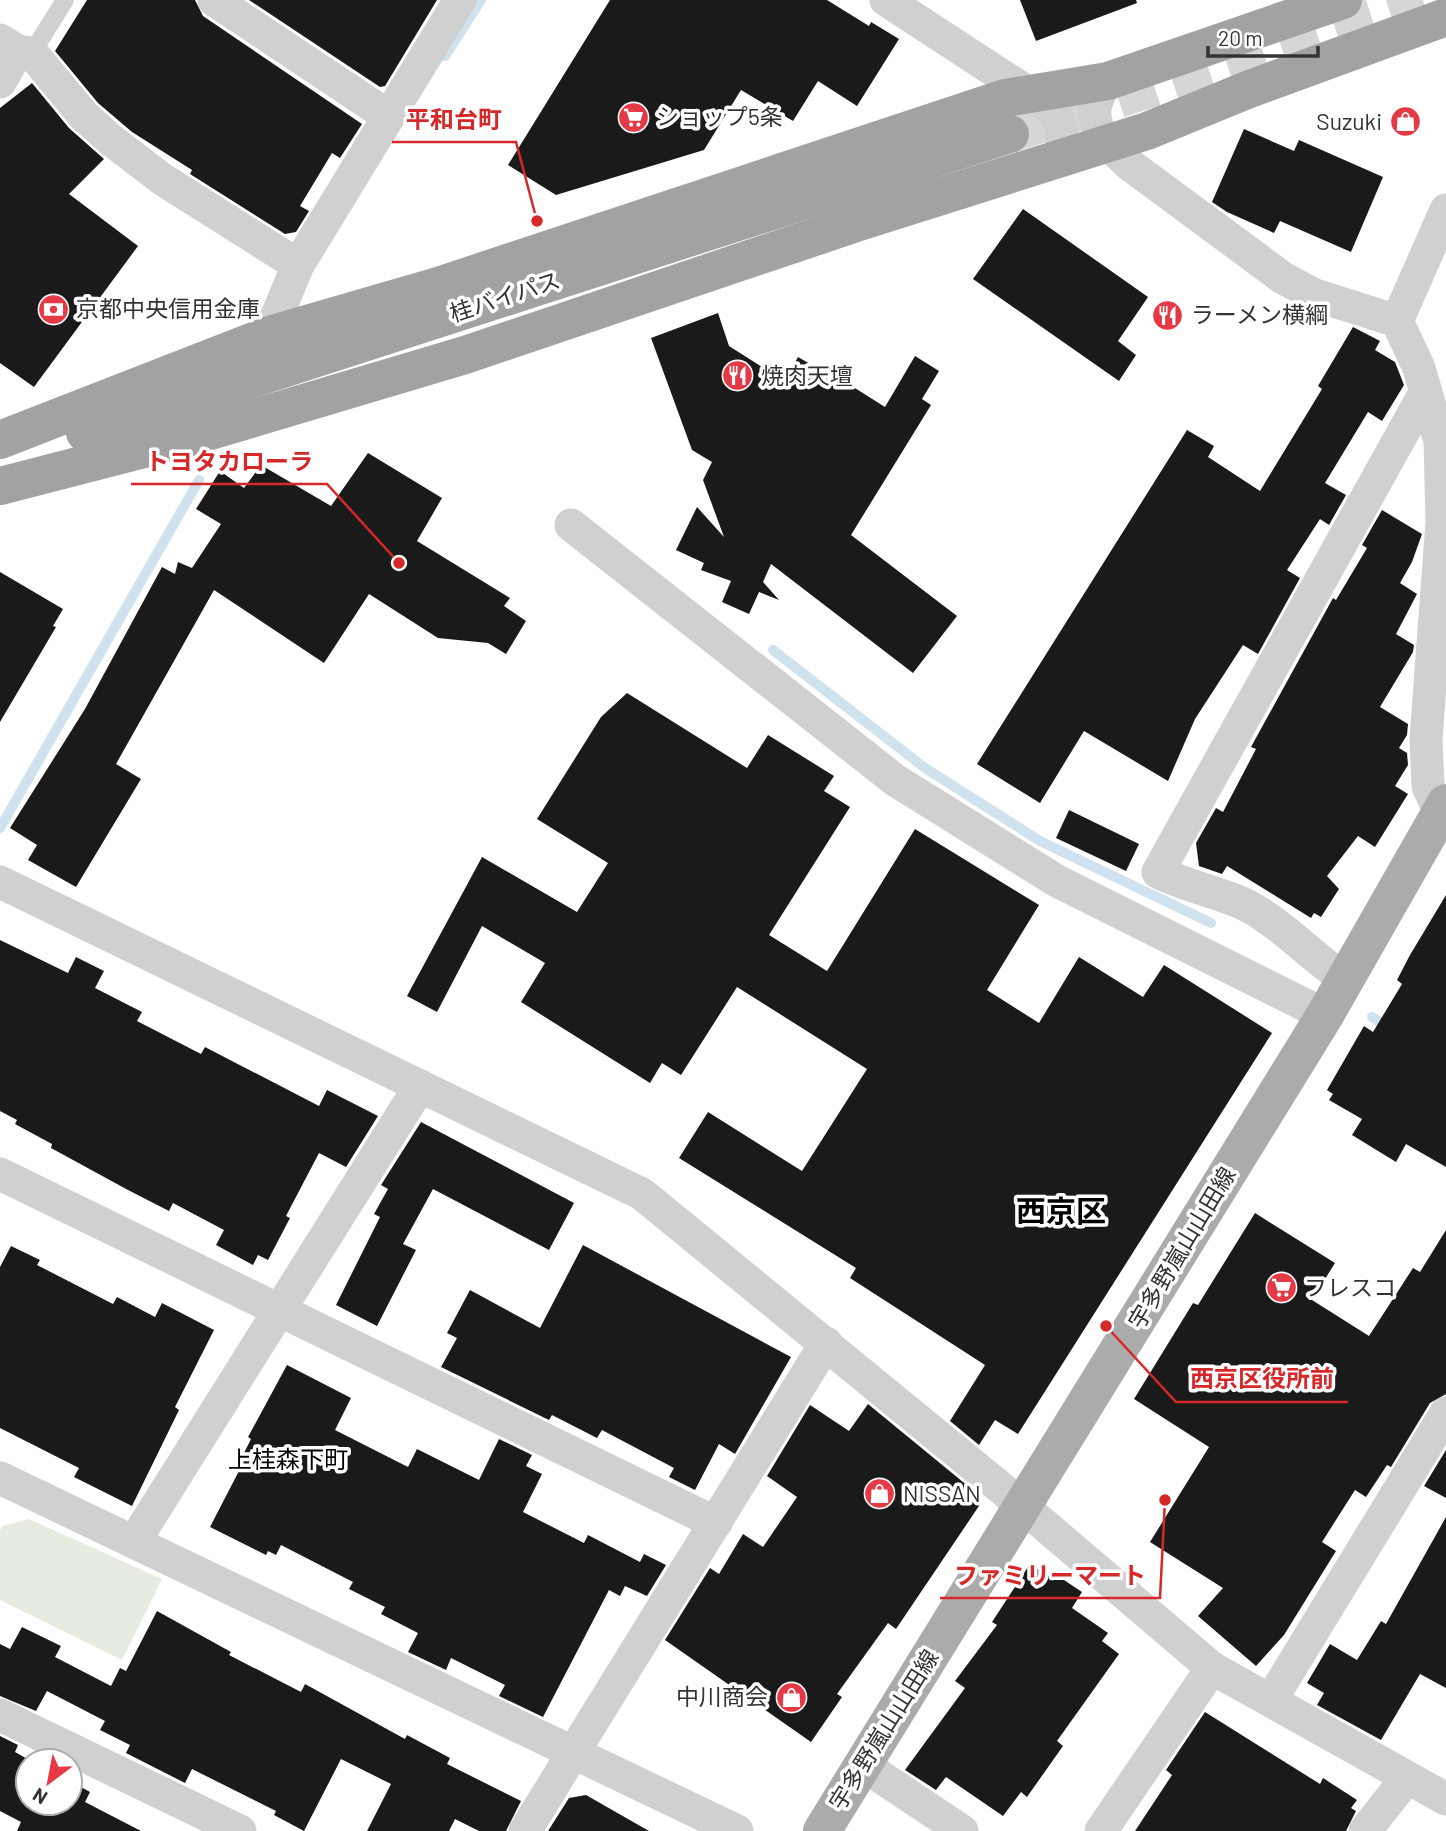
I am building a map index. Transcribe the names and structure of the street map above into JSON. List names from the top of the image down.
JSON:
{
  "streets": {
    "highway": ["桂バイパス"],
    "main road": ["宇多野嵐山山田線"]
  },
  "districts": ["西京区", "上桂森下町"],
  "places": {
    "supermarket": ["ショップ5条", "フレスコ"],
    "shop": ["Suzuki", "NISSAN", "中川商会"],
    "other": [
      "平和台町",
      "トヨタカローラ",
      "西京区役所前",
      "ファミリーマート"
    ],
    "bank": ["京都中央信用金庫"],
    "restaurant": ["ラーメン横綱", "焼肉天壇"]
  },
  "scale_bar": "20 m",
  "north": "bottom left"
}
